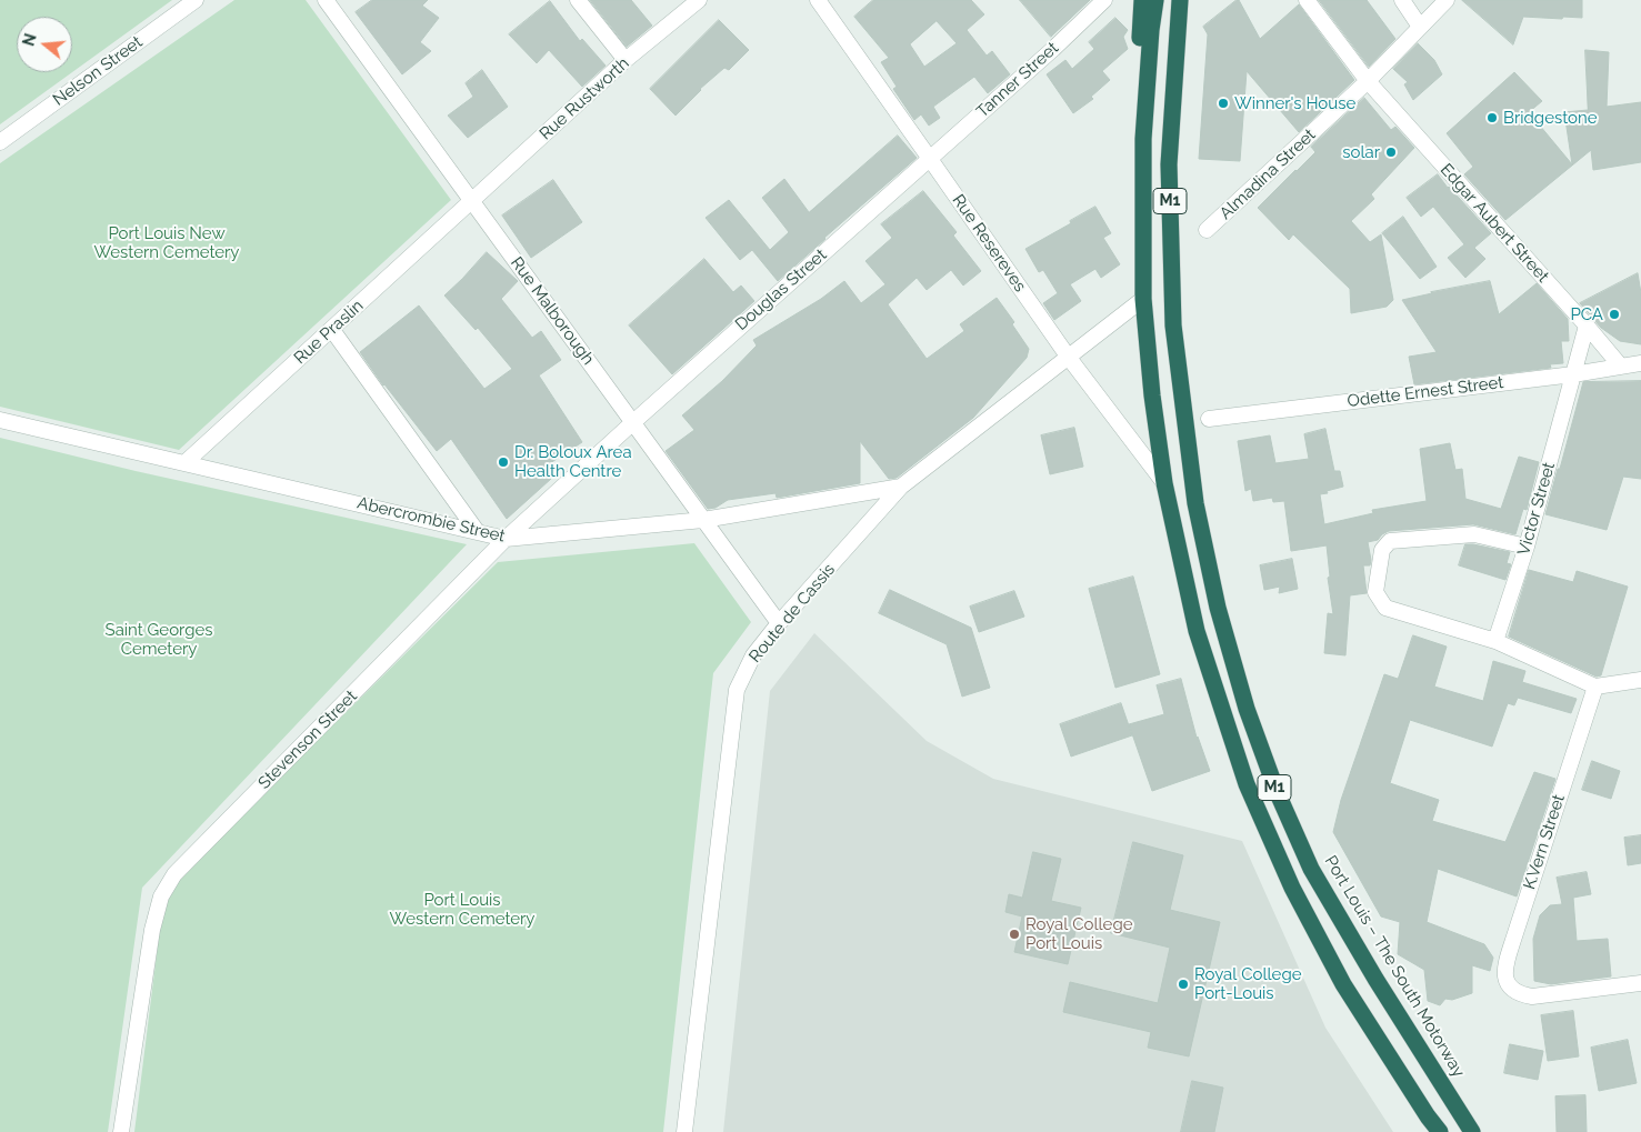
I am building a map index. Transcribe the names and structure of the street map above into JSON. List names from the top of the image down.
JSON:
{
  "streets": {
    "highway": ["M1", "Port Louis – The South Motorway"],
    "street": [
      "Nelson Street",
      "Tanner Street",
      "Rue Rustworth",
      "Almadina Street",
      "Edgar Aubert Street",
      "Rue Resereves",
      "Douglas Street",
      "Rue Malborough",
      "Rue Praslin",
      "Odette Ernest Street",
      "Victor Street",
      "Abercrombie Street",
      "Route de Cassis",
      "Stevenson Street",
      "K.Vern Street"
    ]
  },
  "crossings": [
    ["Tanner Street", "Rue Resereves"],
    ["Tanner Street", "Douglas Street"],
    ["Rue Rustworth", "Rue Malborough"],
    ["Rue Rustworth", "Rue Praslin"],
    ["Almadina Street", "Edgar Aubert Street"],
    ["M1", "Rue Resereves"],
    ["M1", "Route de Cassis"],
    ["Edgar Aubert Street", "Odette Ernest Street"],
    ["Edgar Aubert Street", "Victor Street"],
    ["Rue Resereves", "Douglas Street"],
    ["Rue Resereves", "Route de Cassis"],
    ["Douglas Street", "Rue Malborough"],
    ["Douglas Street", "Stevenson Street"],
    ["Rue Malborough", "Rue Praslin"],
    ["Rue Malborough", "Abercrombie Street"],
    ["Rue Malborough", "Route de Cassis"],
    ["Rue Malborough", "Stevenson Street"],
    ["Rue Praslin", "Abercrombie Street"],
    ["Odette Ernest Street", "Victor Street"],
    ["Abercrombie Street", "Route de Cassis"],
    ["Abercrombie Street", "Stevenson Street"]
  ],
  "parks": ["Port Louis New Western Cemetery", "Saint Georges Cemetery", "Port Louis Western Cemetery"],
  "places": [
    "Winner's House",
    "Bridgestone",
    "solar",
    "PCA",
    "Dr. Boloux Area Health Centre",
    "Royal College Port Louis",
    "Royal College Port-Louis"
  ],
  "north": "left"
}
